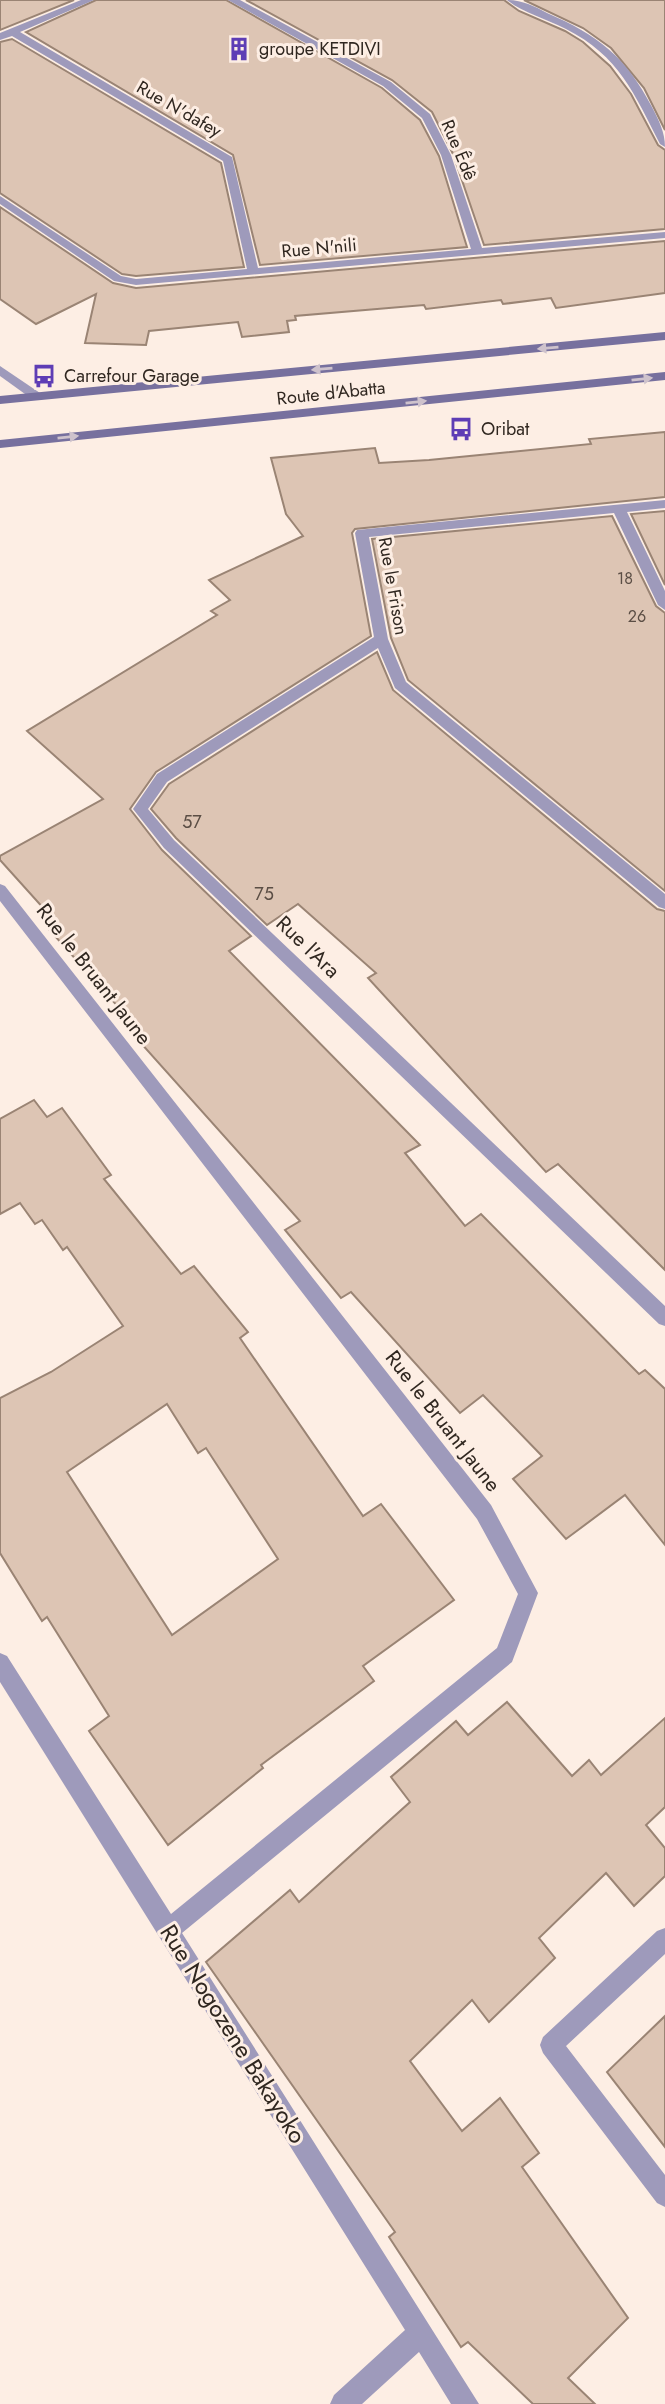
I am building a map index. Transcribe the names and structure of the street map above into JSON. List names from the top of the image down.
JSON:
{
  "streets": {
    "street": [
      "Rue N'dafey",
      "Rue Êdê",
      "Rue N'nili",
      "Route d'Abatta",
      "Rue le Frison",
      "Rue l'Ara",
      "Rue le Bruant Jaune",
      "Rue Nogozene Bakayoko"
    ]
  },
  "crossings": [
    ["Rue N'dafey", "Rue N'nili"],
    ["Rue Êdê", "Rue N'nili"],
    ["Rue le Frison", "Rue l'Ara"],
    ["Rue le Bruant Jaune", "Rue Nogozene Bakayoko"]
  ],
  "places": {
    "building": ["groupe KETDIVI"],
    "bus stop": ["Carrefour Garage", "Oribat"]
  },
  "house_numbers": [
    "18",
    "26",
    "57",
    "75"
  ]
}
